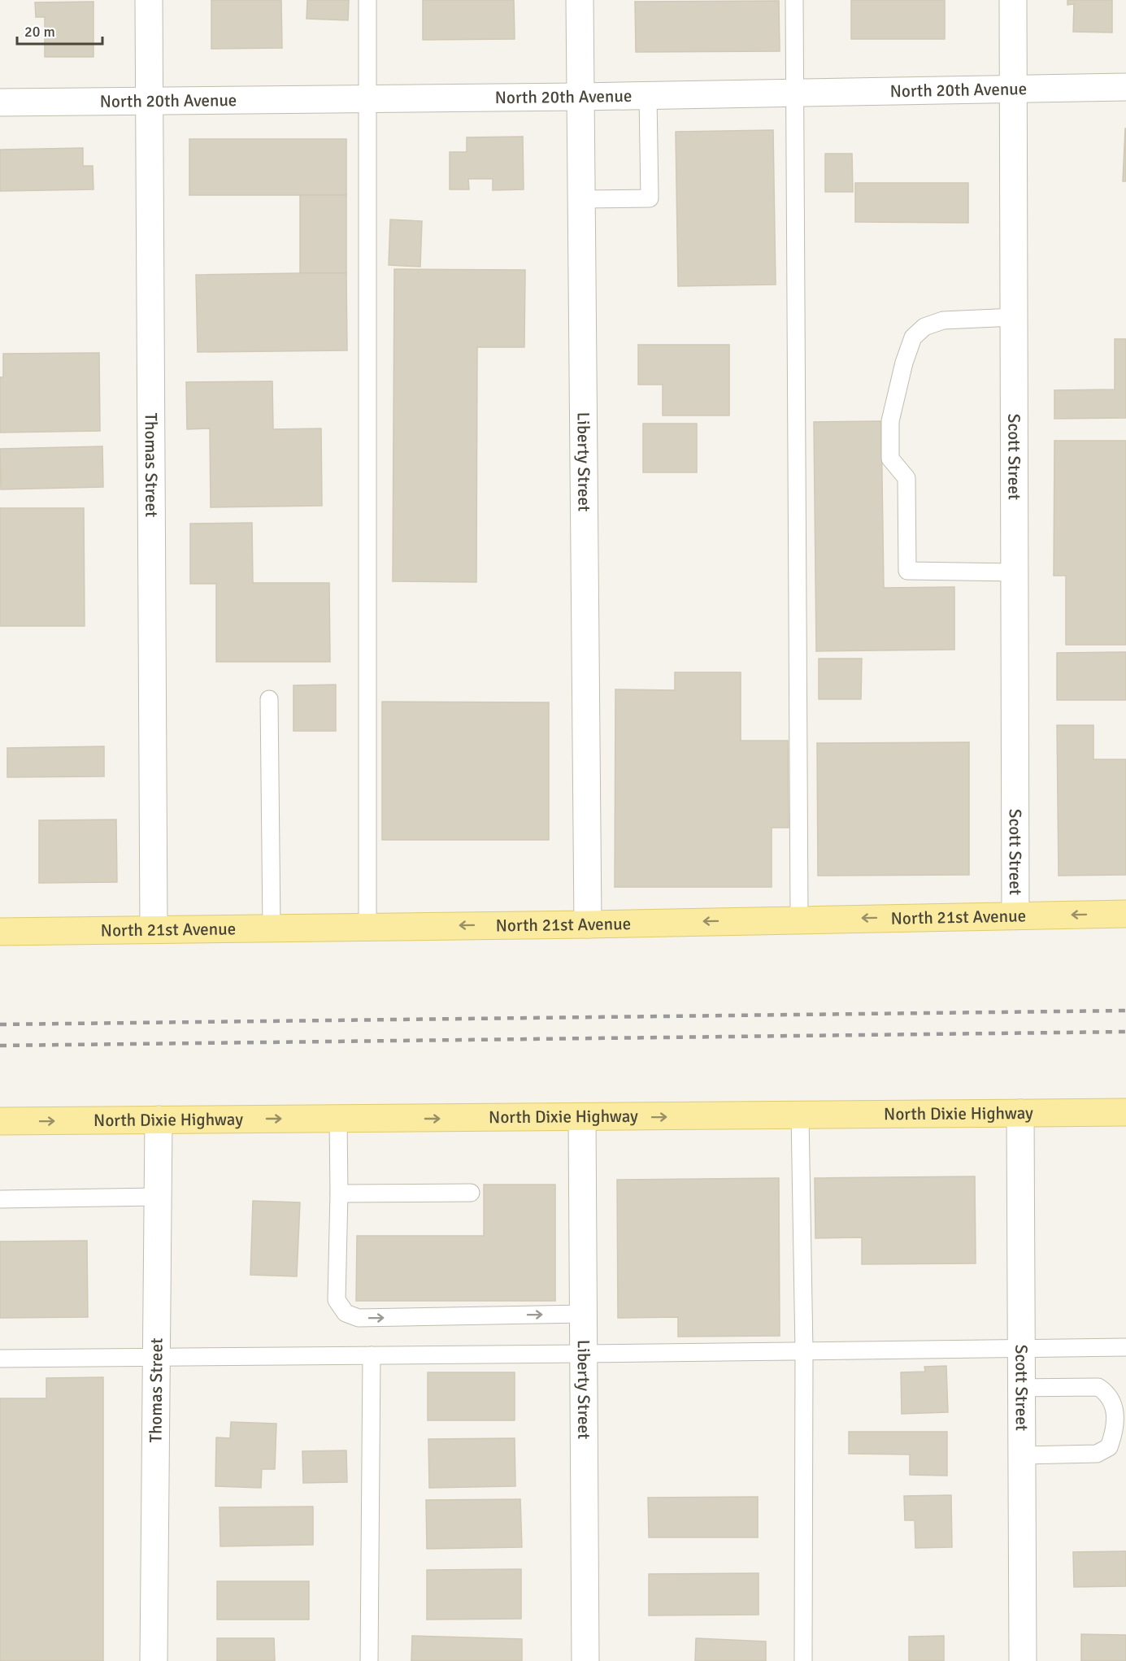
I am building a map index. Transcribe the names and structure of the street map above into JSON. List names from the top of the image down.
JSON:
{
  "streets": {
    "main road": ["North 21st Avenue", "North Dixie Highway"],
    "street": [
      "North 20th Avenue",
      "Scott Street",
      "Liberty Street",
      "Thomas Street"
    ]
  },
  "crossings": [
    ["North 20th Avenue", "Scott Street"],
    ["North 20th Avenue", "Liberty Street"],
    ["North 20th Avenue", "Thomas Street"],
    ["Scott Street", "North 21st Avenue"],
    ["Scott Street", "North Dixie Highway"],
    ["Liberty Street", "North 21st Avenue"],
    ["Liberty Street", "North Dixie Highway"],
    ["Thomas Street", "North 21st Avenue"],
    ["Thomas Street", "North Dixie Highway"]
  ],
  "one_way": ["North 21st Avenue", "North Dixie Highway"],
  "scale_bar": "20 m"
}
